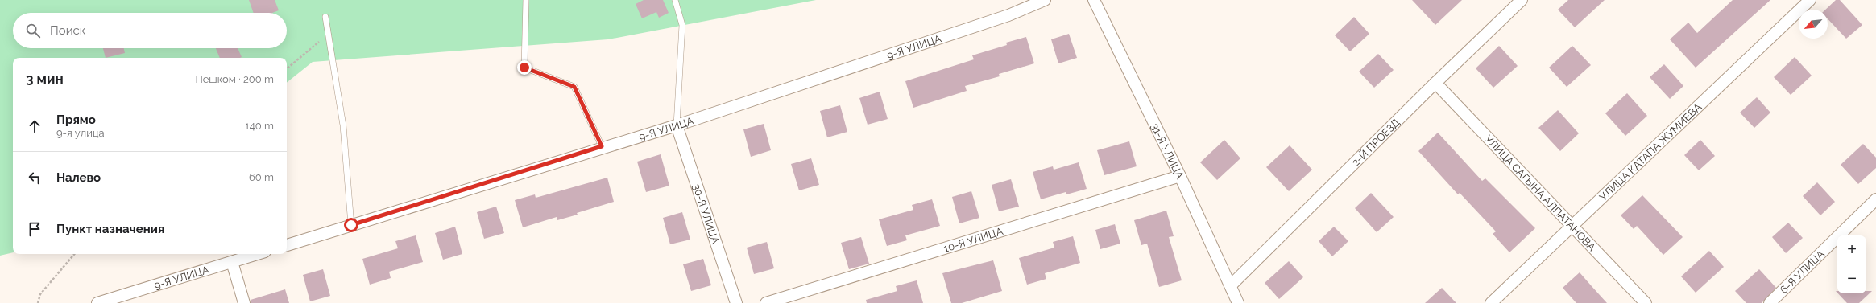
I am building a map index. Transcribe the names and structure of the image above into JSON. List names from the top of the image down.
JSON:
{
  "streets": {
    "street": [
      "9-Я УЛИЦА",
      "2-Й ПРОЕЗД",
      "31-Я УЛИЦА",
      "УЛИЦА КАТАПА ЖУМИЕВА",
      "УЛИЦА САГЫНА АЛПАТАНОВА",
      "30-Я УЛИЦА",
      "10-Я УЛИЦА",
      "6-Я УЛИЦА"
    ]
  },
  "crossings": [
    ["9-Я УЛИЦА", "30-Я УЛИЦА"],
    ["2-Й ПРОЕЗД", "31-Я УЛИЦА"],
    ["2-Й ПРОЕЗД", "УЛИЦА САГЫНА АЛПАТАНОВА"],
    ["31-Я УЛИЦА", "10-Я УЛИЦА"],
    ["УЛИЦА КАТАПА ЖУМИЕВА", "УЛИЦА САГЫНА АЛПАТАНОВА"]
  ],
  "north": "bottom left",
  "page": {
    "search": "Поиск",
    "heading": ["3 мин", "Пешком · 200 m"],
    "list": [
      ["Прямо", "9-я улица", "140 m"],
      ["Налево", "60 m"],
      "Пункт назначения"
    ],
    "map_buttons": ["+", "−"]
  }
}
